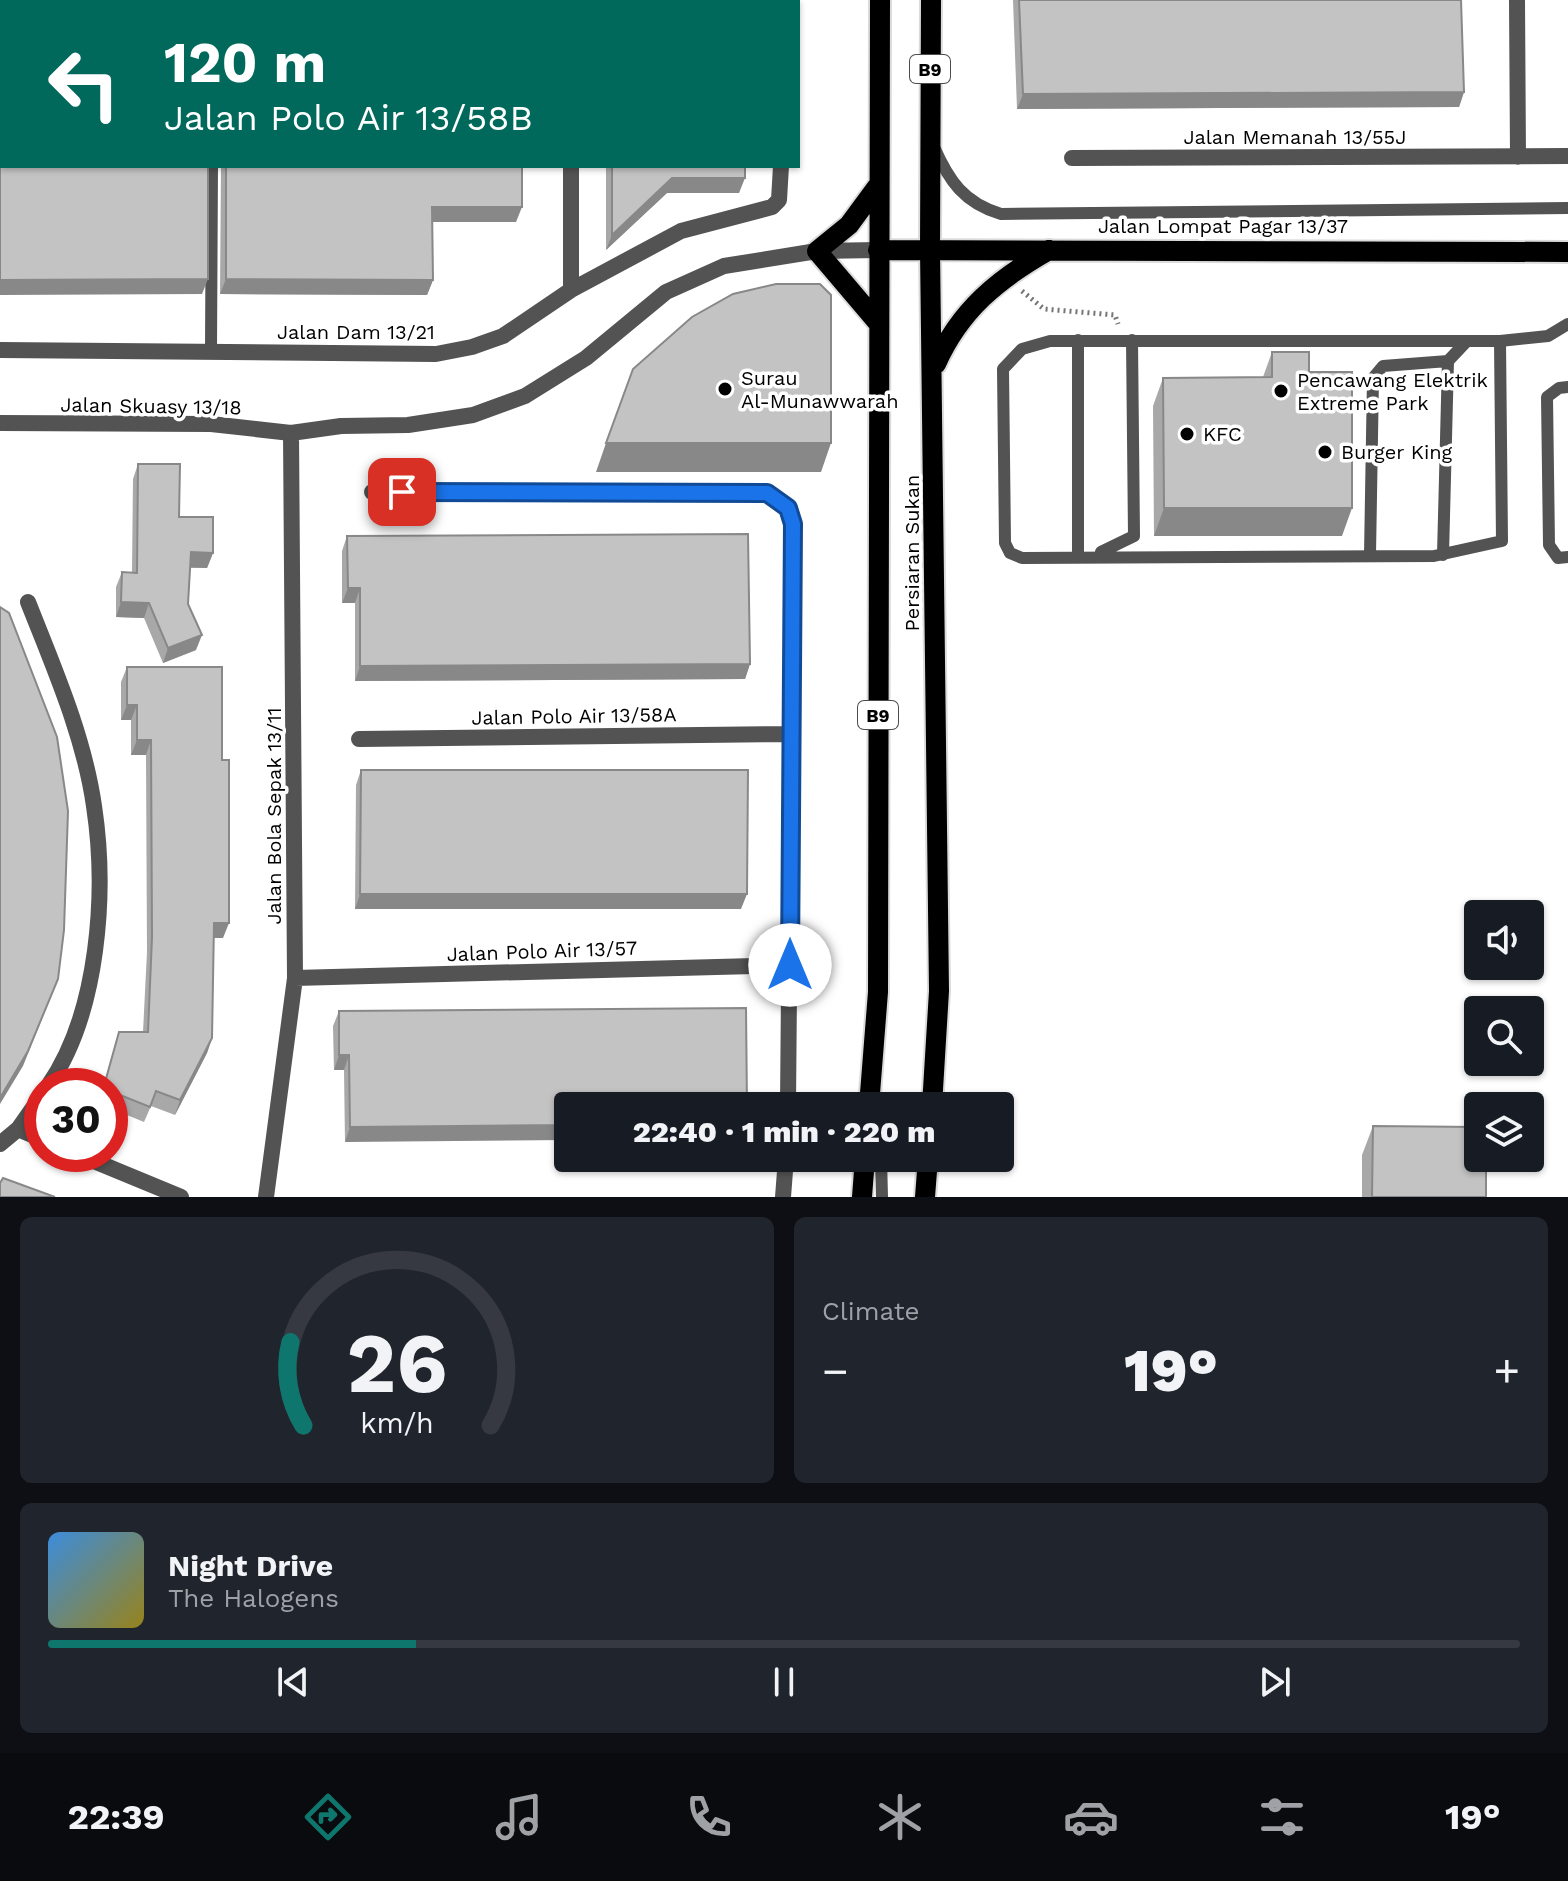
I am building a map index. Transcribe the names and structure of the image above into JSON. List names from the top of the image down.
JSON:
{
  "streets": {
    "main road": ["B9", "Jalan Lompat Pagar 13/37", "Persiaran Sukan"],
    "street": [
      "Jalan Memanah 13/55J",
      "Jalan Dam 13/21",
      "Jalan Skuasy 13/18",
      "Jalan Polo Air 13/58A",
      "Jalan Bola Sepak 13/11",
      "Jalan Polo Air 13/57"
    ]
  },
  "crossings": [
    ["Jalan Lompat Pagar 13/37", "Jalan Skuasy 13/18"],
    ["Jalan Lompat Pagar 13/37", "Persiaran Sukan"],
    ["Jalan Skuasy 13/18", "Persiaran Sukan"],
    ["Jalan Skuasy 13/18", "Jalan Bola Sepak 13/11"],
    ["Jalan Bola Sepak 13/11", "Jalan Polo Air 13/57"]
  ],
  "places": [
    "Surau Al-Munawwarah",
    "Pencawang Elektrik Extreme Park",
    "KFC",
    "Burger King"
  ],
  "page": {
    "turn": ["120 m", "Jalan Polo Air 13/58B"],
    "limit": "30",
    "trip": "22:40 · 1 min · 220 m",
    "tile": "Climate",
    "heat": ["−", "19°", "+"],
    "song": ["Night Drive", "The Halogens"],
    "tabs": ["22:39", "19°"],
    "gauge": ["26", "km/h"]
  }
}
